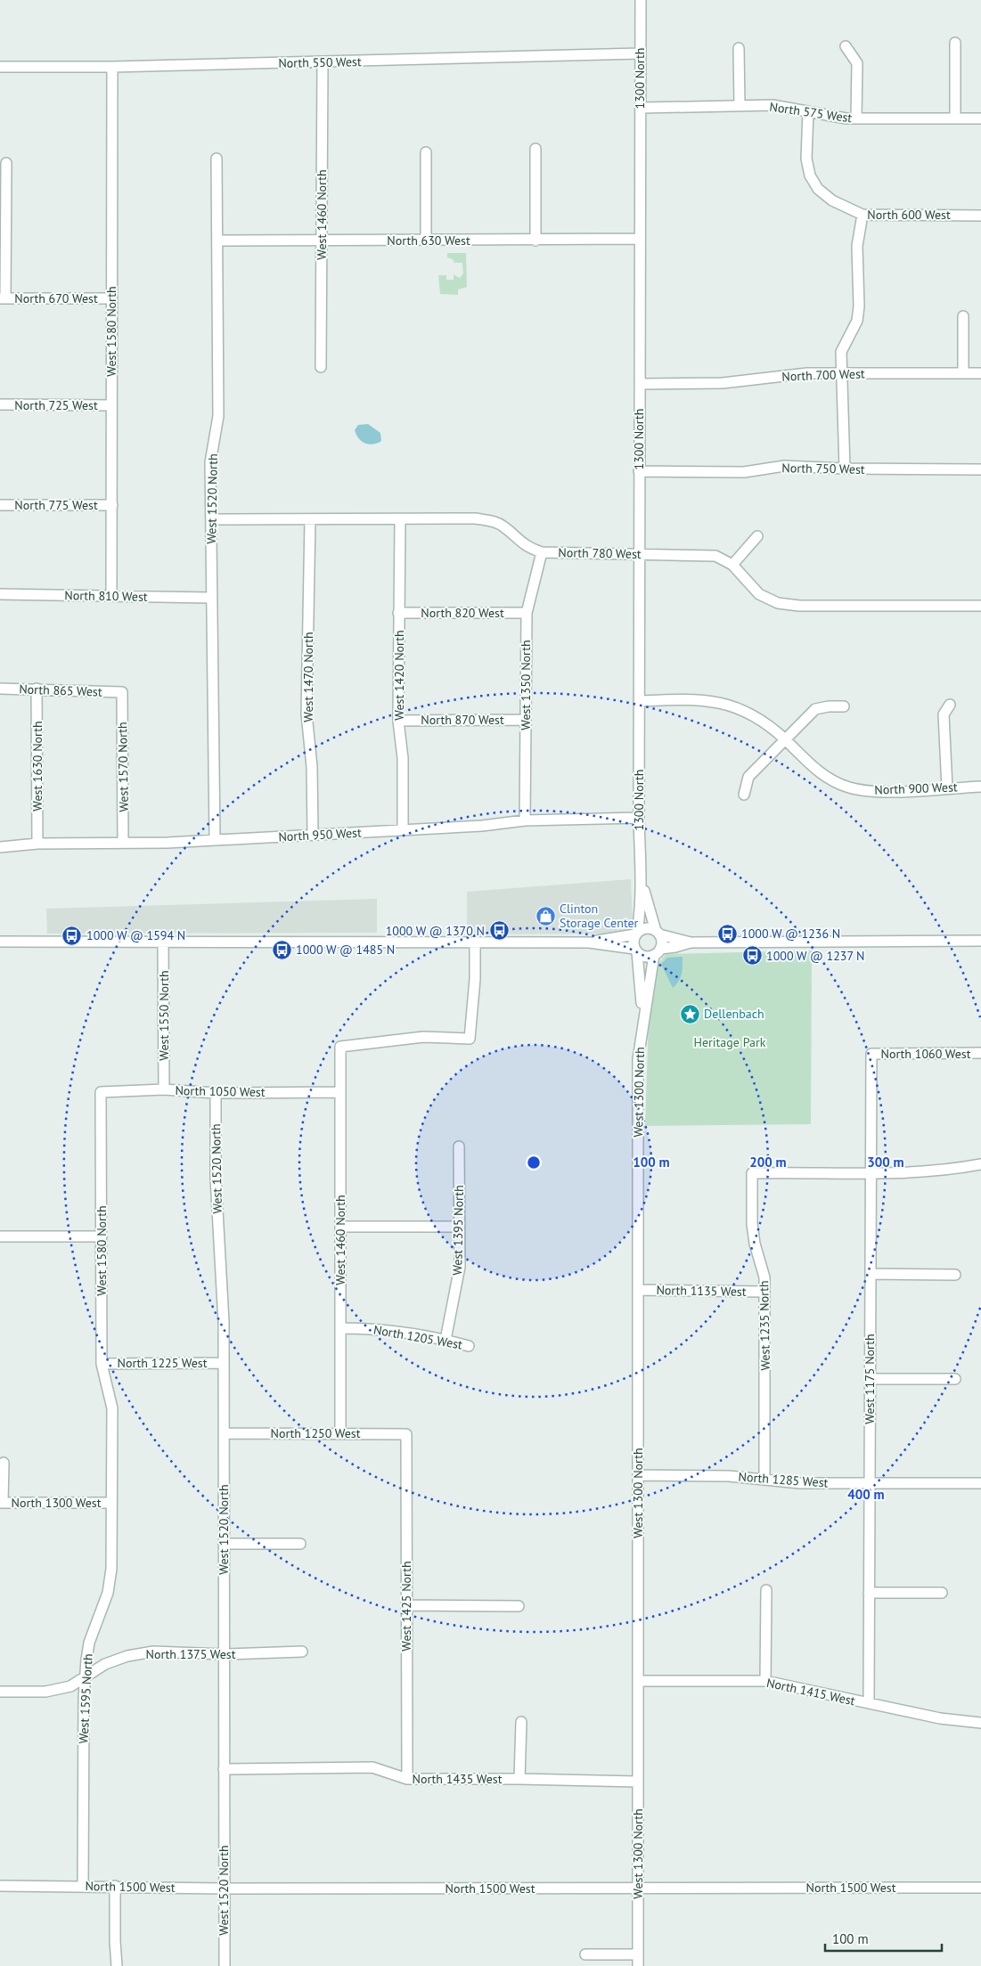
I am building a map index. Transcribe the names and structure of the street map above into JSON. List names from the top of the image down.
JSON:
{
  "streets": {
    "street": [
      "North 550 West",
      "1300 North",
      "North 575 West",
      "West 1460 North",
      "North 600 West",
      "North 630 West",
      "North 670 West",
      "West 1580 North",
      "North 700 West",
      "North 725 West",
      "North 750 West",
      "West 1520 North",
      "North 775 West",
      "North 780 West",
      "North 810 West",
      "North 820 West",
      "West 1420 North",
      "West 1470 North",
      "West 1350 North",
      "North 865 West",
      "North 870 West",
      "West 1630 North",
      "West 1570 North",
      "North 900 West",
      "North 950 West",
      "West 1550 North",
      "North 1060 West",
      "North 1050 West",
      "West 1300 North",
      "West 1395 North",
      "North 1135 West",
      "West 1235 North",
      "North 1205 West",
      "North 1225 West",
      "West 1175 North",
      "North 1250 West",
      "North 1285 West",
      "North 1300 West",
      "West 1425 North",
      "North 1375 West",
      "North 1415 West",
      "West 1595 North",
      "North 1435 West",
      "North 1500 West"
    ]
  },
  "crossings": [
    ["North 550 West", "1300 North"],
    ["North 550 West", "West 1460 North"],
    ["North 550 West", "West 1580 North"],
    ["1300 North", "North 575 West"],
    ["1300 North", "North 630 West"],
    ["1300 North", "North 700 West"],
    ["1300 North", "North 750 West"],
    ["1300 North", "North 780 West"],
    ["1300 North", "North 900 West"],
    ["1300 North", "North 950 West"],
    ["1300 North", "West 1300 North"],
    ["North 575 West", "North 600 West"],
    ["West 1460 North", "North 630 West"],
    ["West 1460 North", "North 1050 West"],
    ["West 1460 North", "North 1205 West"],
    ["West 1460 North", "North 1250 West"],
    ["North 630 West", "West 1520 North"],
    ["North 670 West", "West 1580 North"],
    ["West 1580 North", "North 725 West"],
    ["West 1580 North", "North 775 West"],
    ["West 1580 North", "North 810 West"],
    ["West 1580 North", "North 1050 West"],
    ["West 1580 North", "North 1225 West"],
    ["West 1580 North", "West 1595 North"],
    ["West 1520 North", "North 780 West"],
    ["West 1520 North", "North 810 West"],
    ["West 1520 North", "North 950 West"],
    ["West 1520 North", "North 1050 West"],
    ["West 1520 North", "North 1225 West"],
    ["West 1520 North", "North 1250 West"],
    ["West 1520 North", "North 1375 West"],
    ["West 1520 North", "North 1435 West"],
    ["West 1520 North", "North 1500 West"],
    ["North 780 West", "West 1420 North"],
    ["North 780 West", "West 1470 North"],
    ["North 780 West", "West 1350 North"],
    ["North 820 West", "West 1420 North"],
    ["North 820 West", "West 1350 North"],
    ["West 1420 North", "North 870 West"],
    ["West 1420 North", "North 950 West"],
    ["West 1470 North", "North 950 West"],
    ["West 1350 North", "North 870 West"],
    ["West 1350 North", "North 950 West"],
    ["North 865 West", "West 1630 North"],
    ["North 865 West", "West 1570 North"],
    ["West 1630 North", "North 950 West"],
    ["West 1570 North", "North 950 West"],
    ["West 1550 North", "North 1050 West"],
    ["North 1060 West", "West 1175 North"],
    ["West 1300 North", "North 1135 West"],
    ["West 1300 North", "North 1285 West"],
    ["West 1300 North", "North 1415 West"],
    ["West 1300 North", "North 1435 West"],
    ["West 1300 North", "North 1500 West"],
    ["West 1395 North", "North 1205 West"],
    ["North 1135 West", "West 1235 North"],
    ["West 1235 North", "West 1175 North"],
    ["West 1235 North", "North 1285 West"],
    ["West 1175 North", "North 1285 West"],
    ["West 1175 North", "North 1415 West"],
    ["North 1250 West", "West 1425 North"],
    ["North 1300 West", "West 1595 North"],
    ["West 1425 North", "North 1435 West"],
    ["North 1375 West", "West 1595 North"],
    ["West 1595 North", "North 1500 West"]
  ],
  "parks": ["Heritage Park"],
  "places": {
    "shop": ["Clinton Storage Center"],
    "bus stop": [
      "1000 W @ 1370 N",
      "1000 W @ 1236 N",
      "1000 W @ 1594 N",
      "1000 W @ 1485 N",
      "1000 W @ 1237 N"
    ],
    "place": ["Dellenbach"]
  },
  "scale_bar": "100 m",
  "rings": [
    "100 m",
    "200 m",
    "300 m",
    "400 m"
  ]
}
